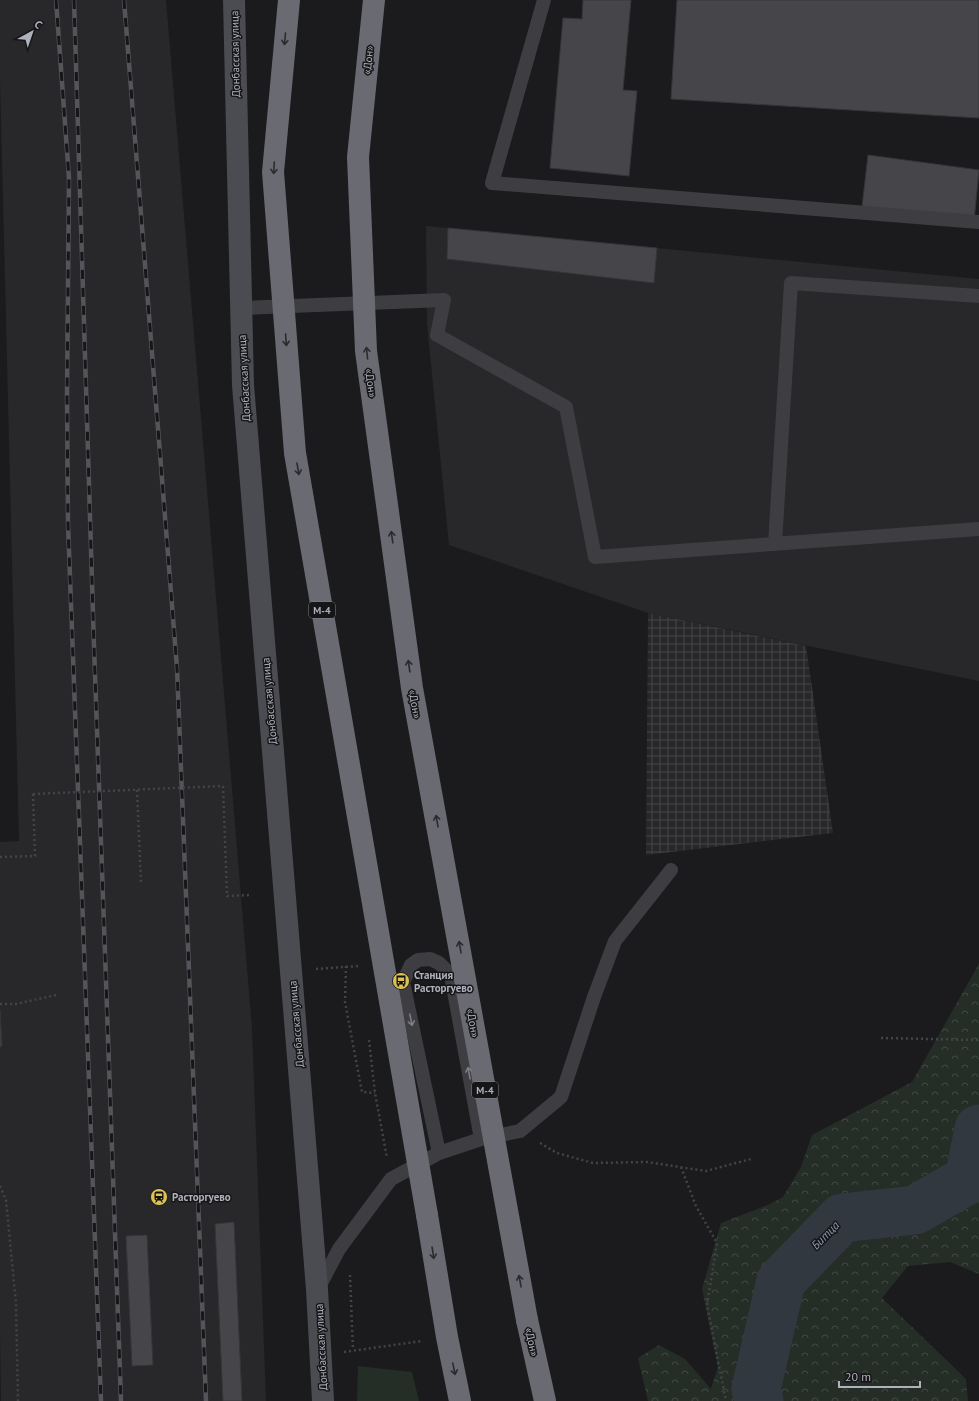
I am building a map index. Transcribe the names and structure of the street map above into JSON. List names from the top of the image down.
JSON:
{
  "streets": {
    "highway": ["«Дон»", "М-4"],
    "street": ["Донбасская улица"]
  },
  "water": ["Битца"],
  "places": {
    "bus stop": ["Станция Расторгуево"],
    "station": ["Расторгуево"]
  },
  "scale_bar": "20 m",
  "north": "top right"
}
